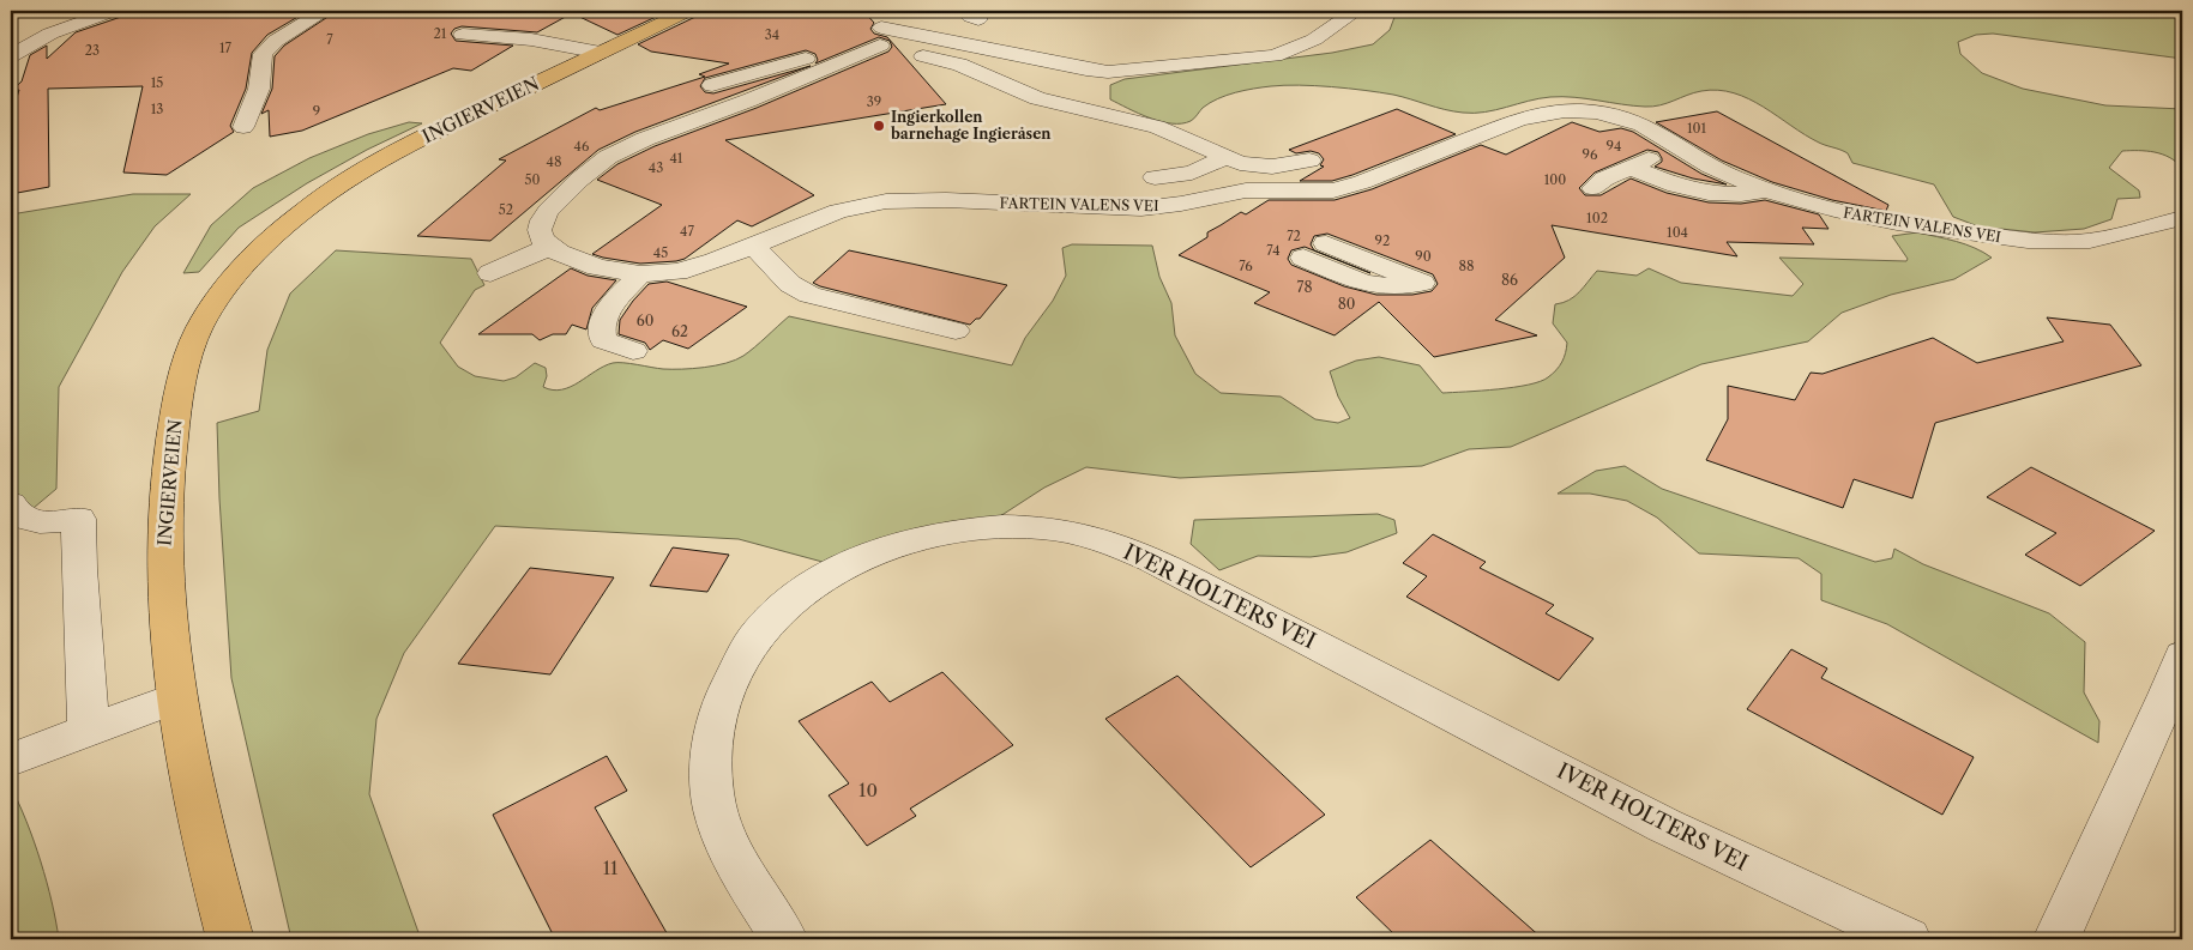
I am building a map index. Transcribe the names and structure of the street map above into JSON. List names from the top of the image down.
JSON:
{
  "streets": {
    "main road": ["INGIERVEIEN"],
    "street": ["FARTEIN VALENS VEI", "IVER HOLTERS VEI"]
  },
  "places": ["Ingierkollen barnehage Ingieråsen"],
  "house_numbers": [
    "21",
    "34",
    "7",
    "17",
    "23",
    "15",
    "39",
    "13",
    "9",
    "101",
    "46",
    "94",
    "96",
    "41",
    "48",
    "43",
    "50",
    "100",
    "52",
    "102",
    "47",
    "104",
    "72",
    "92",
    "74",
    "45",
    "90",
    "76",
    "88",
    "86",
    "78",
    "80",
    "60",
    "62",
    "10",
    "11"
  ]
}
